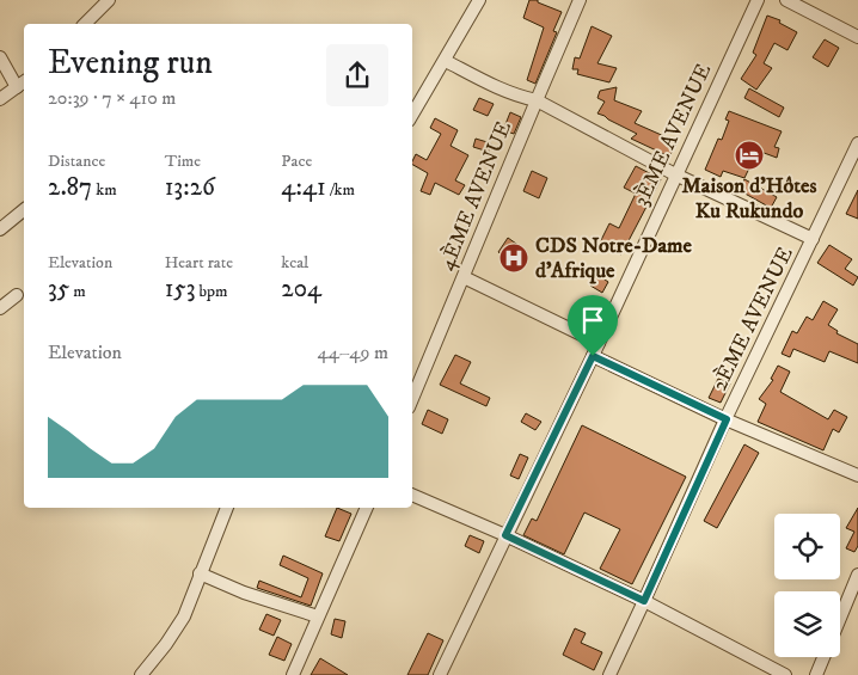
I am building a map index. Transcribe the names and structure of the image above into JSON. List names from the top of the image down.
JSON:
{
  "streets": {
    "street": ["3ÈME AVENUE", "4ÈME AVENUE", "2ÈME AVENUE"]
  },
  "places": {
    "hotel": ["Maison d'Hôtes Ku Rukundo"],
    "hospital": ["CDS Notre-Dame d'Afrique"]
  },
  "page": {
    "heading": ["Evening run", "20:39 · 7 × 410 m"],
    "stats": [
      ["Distance", "2.87 km"],
      ["Time", "13:26"],
      ["Pace", "4:41 /km"],
      ["Elevation", "35 m"],
      ["Heart rate", "153 bpm"],
      ["kcal", "204"]
    ],
    "chart": ["Elevation", "44–49 m"]
  }
}
